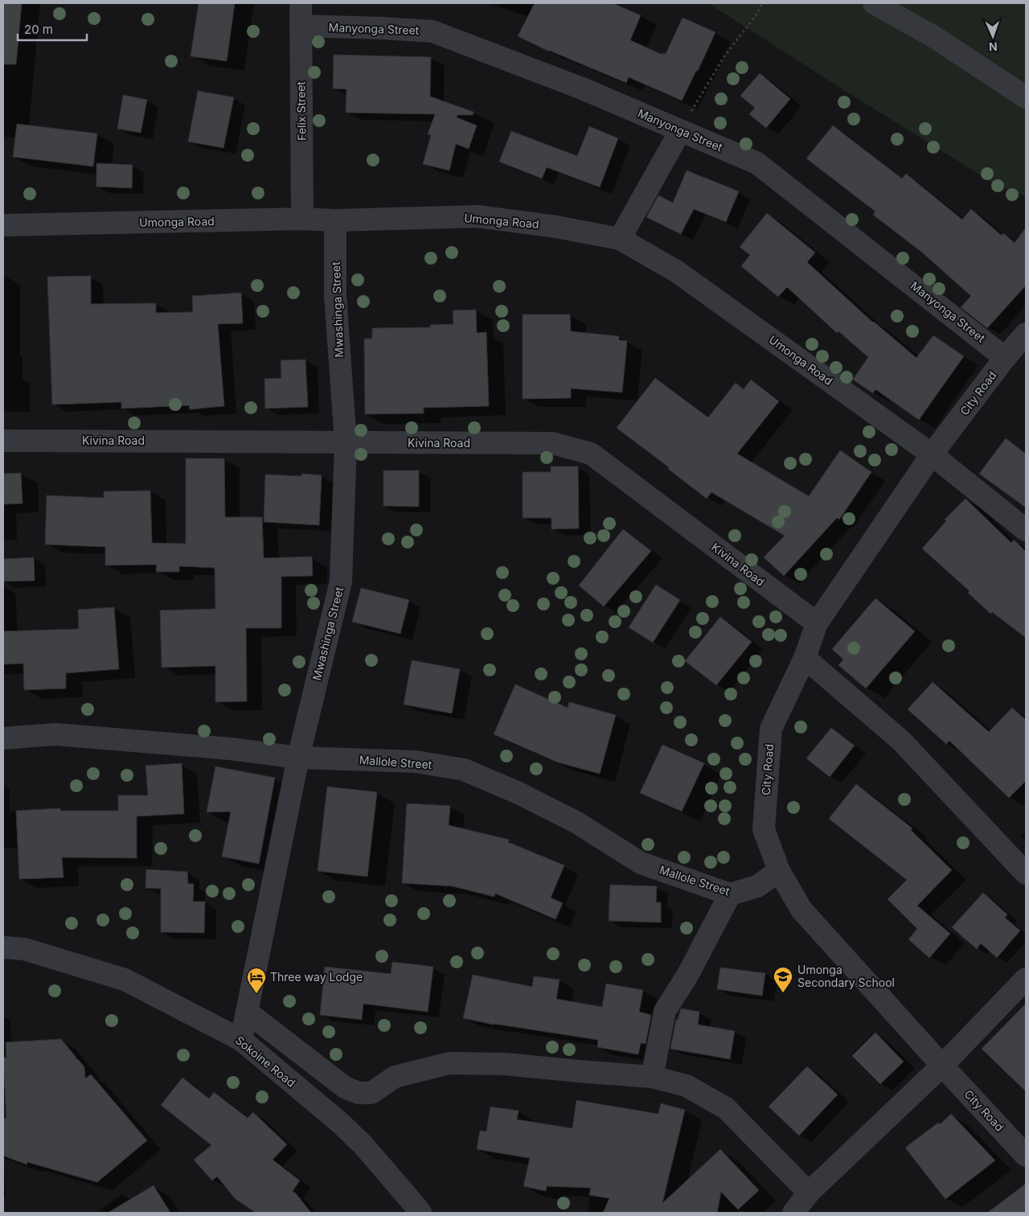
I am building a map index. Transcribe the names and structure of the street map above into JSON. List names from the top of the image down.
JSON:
{
  "streets": {
    "street": [
      "Manyonga Street",
      "Felix Street",
      "Umonga Road",
      "Mwashinga Street",
      "City Road",
      "Kivina Road",
      "Mallole Street",
      "Sokoine Road"
    ]
  },
  "crossings": [
    ["Manyonga Street", "Felix Street"],
    ["Manyonga Street", "City Road"],
    ["Felix Street", "Umonga Road"],
    ["Umonga Road", "Mwashinga Street"],
    ["Umonga Road", "City Road"],
    ["Mwashinga Street", "Kivina Road"],
    ["Mwashinga Street", "Mallole Street"],
    ["Mwashinga Street", "Sokoine Road"],
    ["City Road", "Kivina Road"],
    ["City Road", "Mallole Street"]
  ],
  "places": {
    "school or university": ["Umonga Secondary School"],
    "hotel": ["Three way Lodge"]
  },
  "scale_bar": "20 m",
  "north": "bottom"
}
